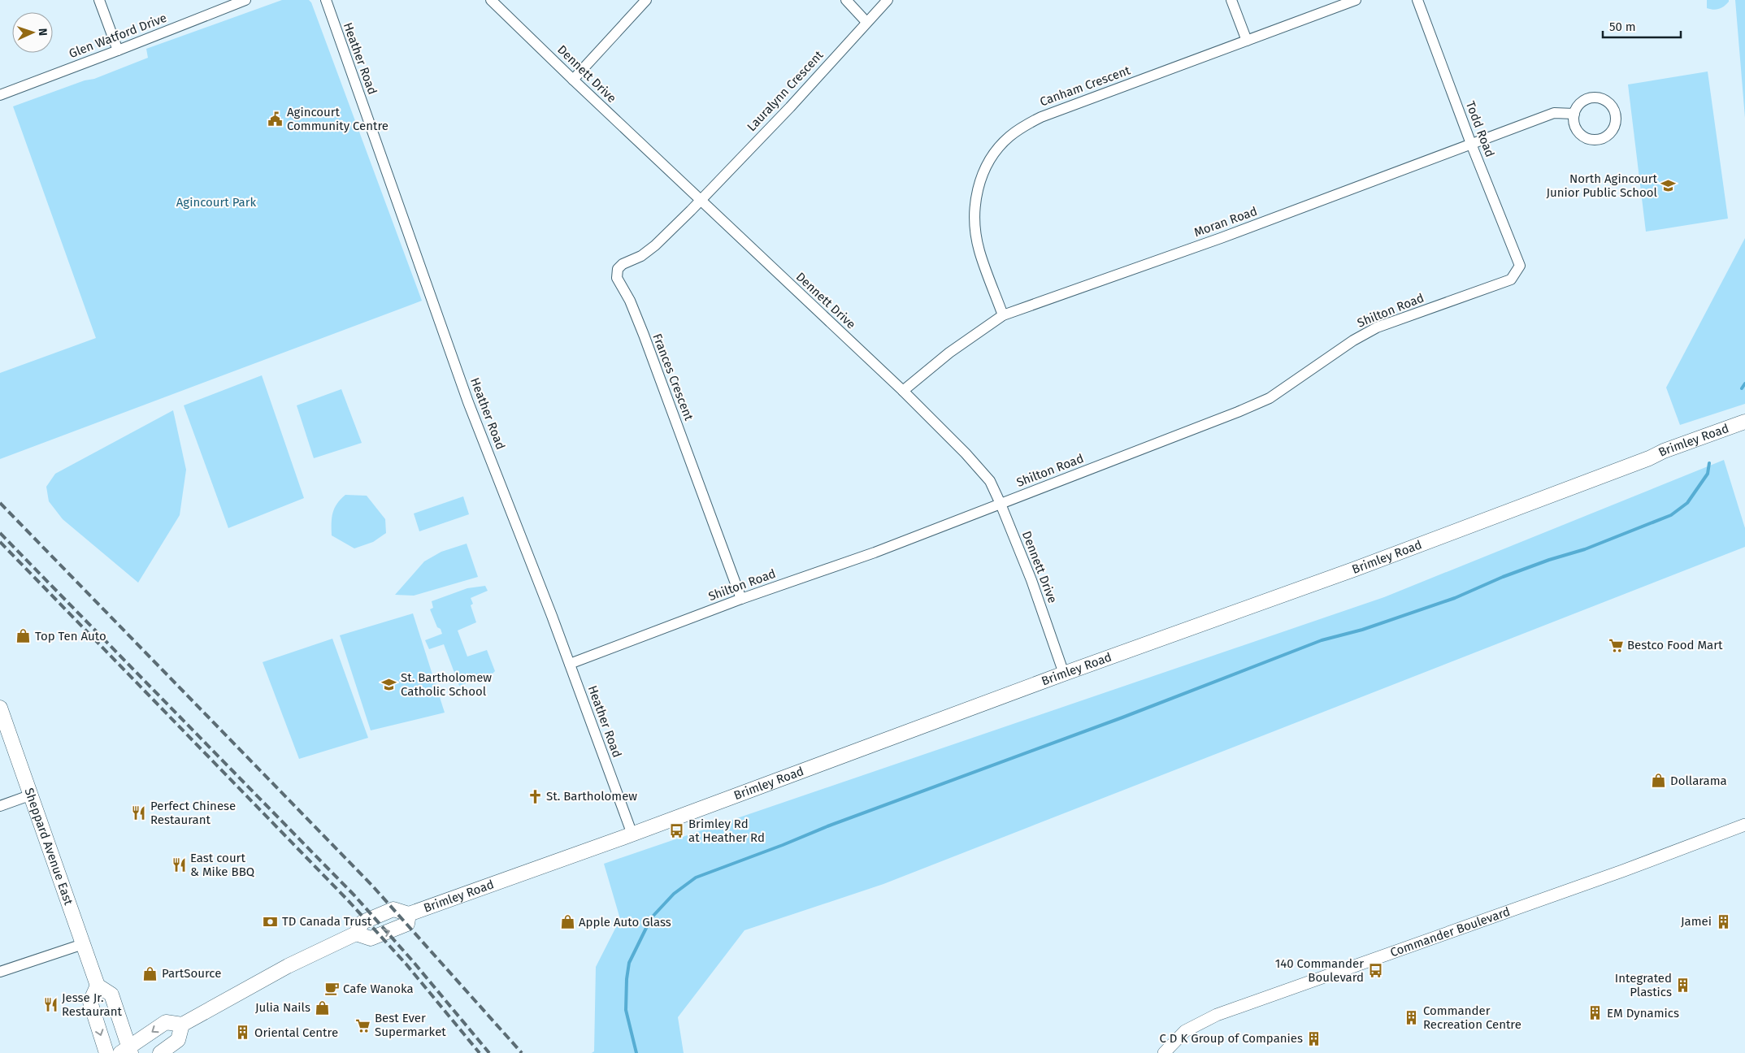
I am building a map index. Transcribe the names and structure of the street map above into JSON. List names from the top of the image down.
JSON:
{
  "streets": {
    "main road": ["Brimley Road", "Sheppard Avenue East"],
    "street": [
      "Glen Watford Drive",
      "Heather Road",
      "Dennett Drive",
      "Canham Crescent",
      "Lauralynn Crescent",
      "Todd Road",
      "Moran Road",
      "Shilton Road",
      "Frances Crescent",
      "Commander Boulevard"
    ]
  },
  "crossings": [
    ["Heather Road", "Shilton Road"],
    ["Heather Road", "Brimley Road"],
    ["Dennett Drive", "Lauralynn Crescent"],
    ["Dennett Drive", "Moran Road"],
    ["Dennett Drive", "Shilton Road"],
    ["Dennett Drive", "Frances Crescent"],
    ["Dennett Drive", "Brimley Road"],
    ["Canham Crescent", "Moran Road"],
    ["Lauralynn Crescent", "Frances Crescent"],
    ["Todd Road", "Moran Road"],
    ["Todd Road", "Shilton Road"],
    ["Shilton Road", "Frances Crescent"]
  ],
  "parks": ["Agincourt Park"],
  "places": {
    "public building": ["Agincourt Community Centre"],
    "school or university": ["North Agincourt Junior Public School", "St. Bartholomew Catholic School"],
    "shop": [
      "Top Ten Auto",
      "Dollarama",
      "Apple Auto Glass",
      "PartSource",
      "Julia Nails"
    ],
    "supermarket": ["Bestco Food Mart", "Best Ever Supermarket"],
    "church": ["St. Bartholomew"],
    "restaurant": ["Perfect Chinese Restaurant", "East court & Mike BBQ", "Jesse Jr. Restaurant"],
    "bus stop": ["Brimley Rd at Heather Rd", "140 Commander Boulevard"],
    "bank": ["TD Canada Trust"],
    "building": [
      "Jamei",
      "Integrated Plastics",
      "EM Dynamics",
      "Commander Recreation Centre",
      "Oriental Centre",
      "C D K Group of Companies"
    ],
    "cafe": ["Cafe Wanoka"]
  },
  "scale_bar": "50 m",
  "north": "right"
}
